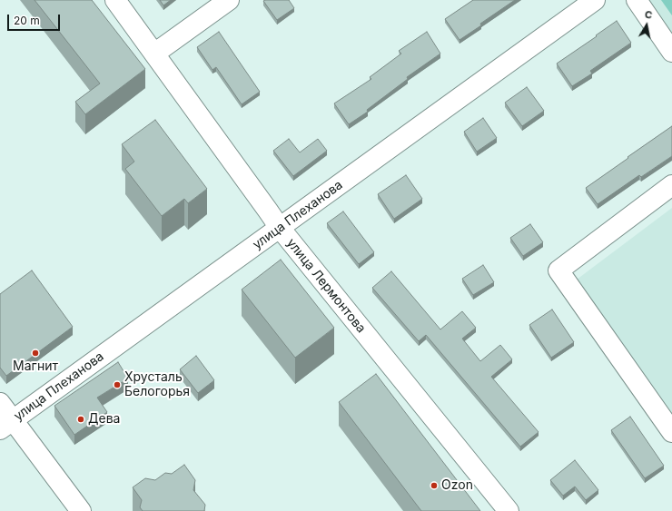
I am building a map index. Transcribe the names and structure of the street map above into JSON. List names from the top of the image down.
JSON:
{
  "streets": {
    "street": ["улица Плеханова", "улица Лермонтова"]
  },
  "crossings": [
    ["улица Плеханова", "улица Лермонтова"]
  ],
  "places": [
    "Магнит",
    "Хрусталь Белогорья",
    "Дева",
    "Ozon"
  ],
  "scale_bar": "20 m",
  "north": "top"
}
